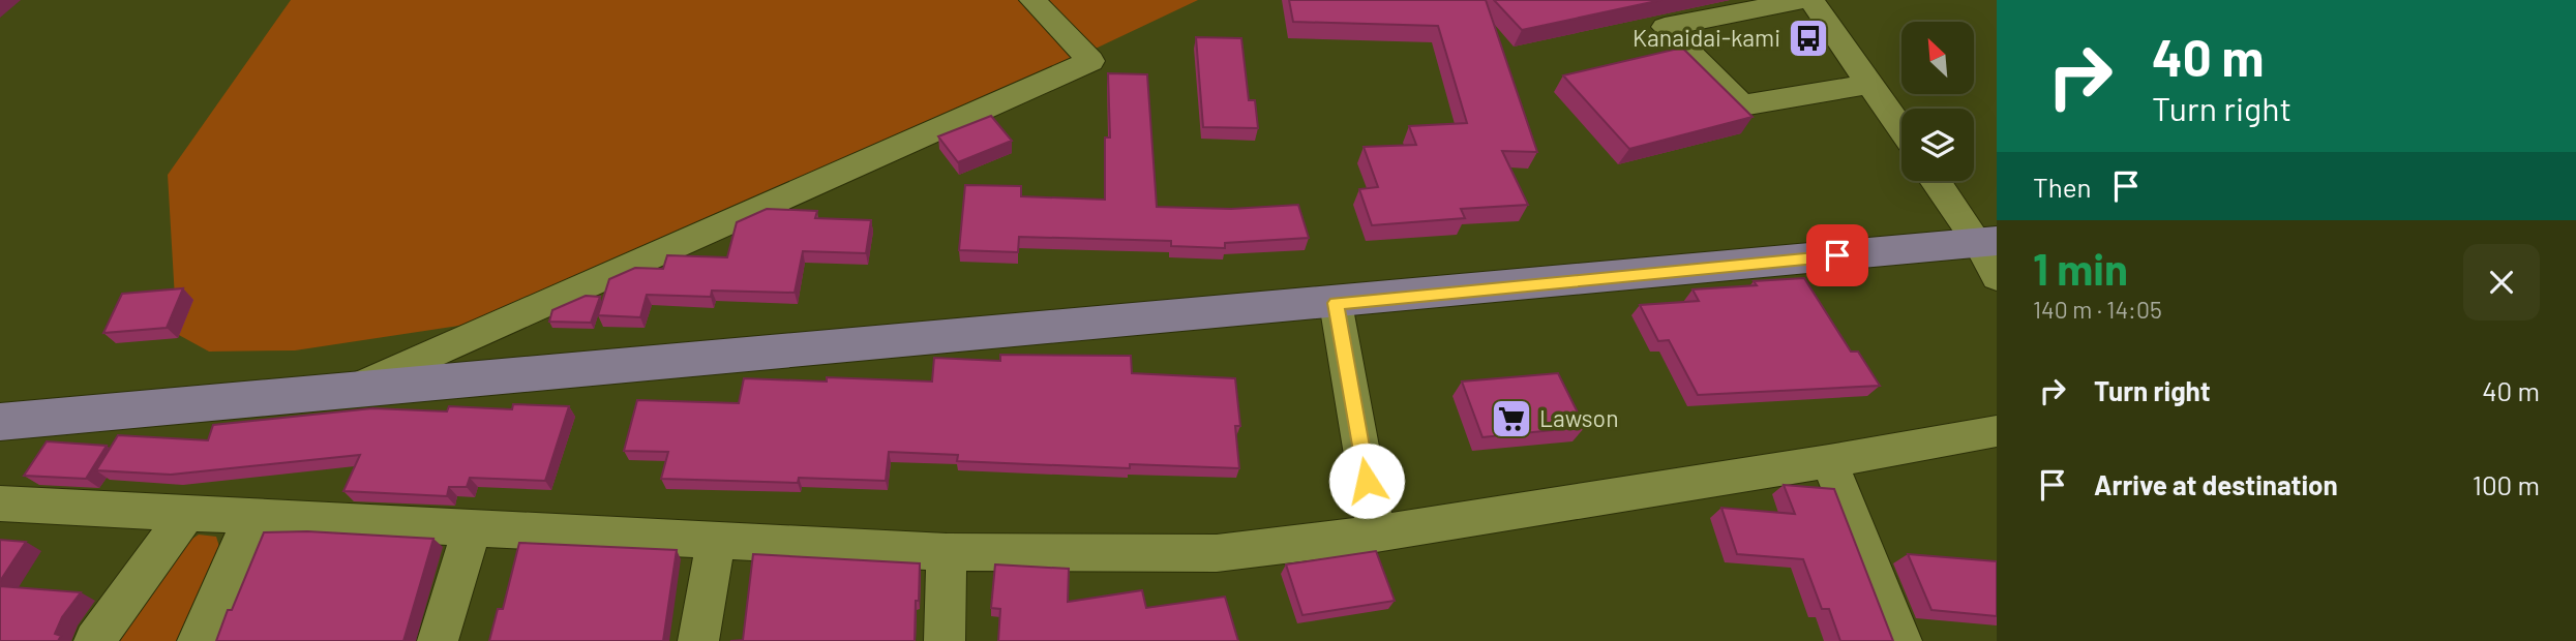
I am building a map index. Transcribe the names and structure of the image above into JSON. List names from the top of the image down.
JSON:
{
  "places": {
    "bus stop": ["Kanaidai-kami"],
    "supermarket": ["Lawson"]
  },
  "north": "top left",
  "page": {
    "turn": ["40 m", "Turn right"],
    "then": "Then",
    "heading": ["1 min", "140 m · 14:05"],
    "list": [
      {
        "name": "Turn right",
        "value": "40 m"
      },
      {
        "name": "Arrive at destination",
        "value": "100 m"
      }
    ]
  }
}
